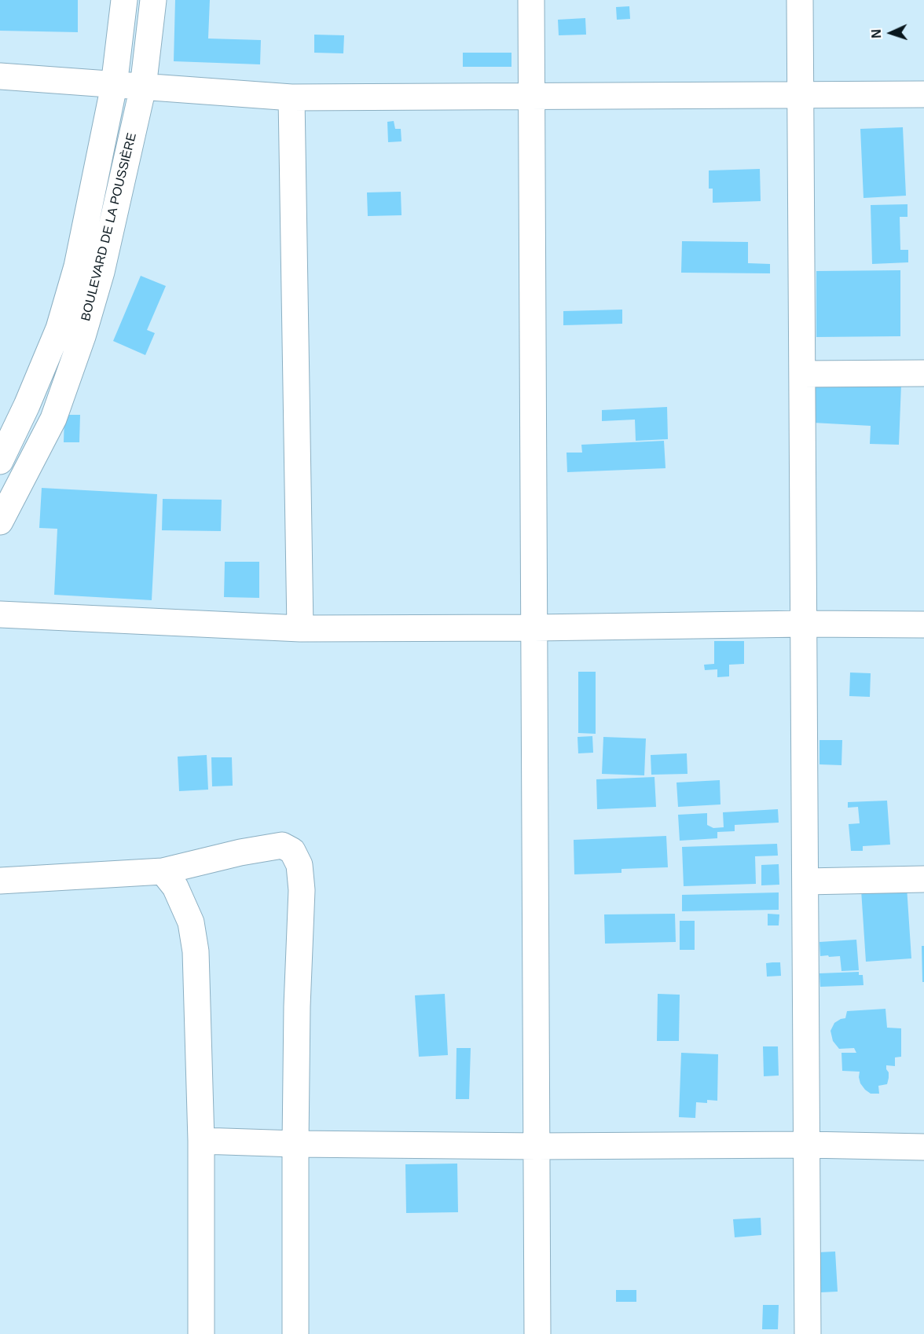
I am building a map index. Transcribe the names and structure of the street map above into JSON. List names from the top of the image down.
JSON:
{
  "streets": {
    "street": ["BOULEVARD DE LA POUSSIÈRE"]
  },
  "north": "left"
}
